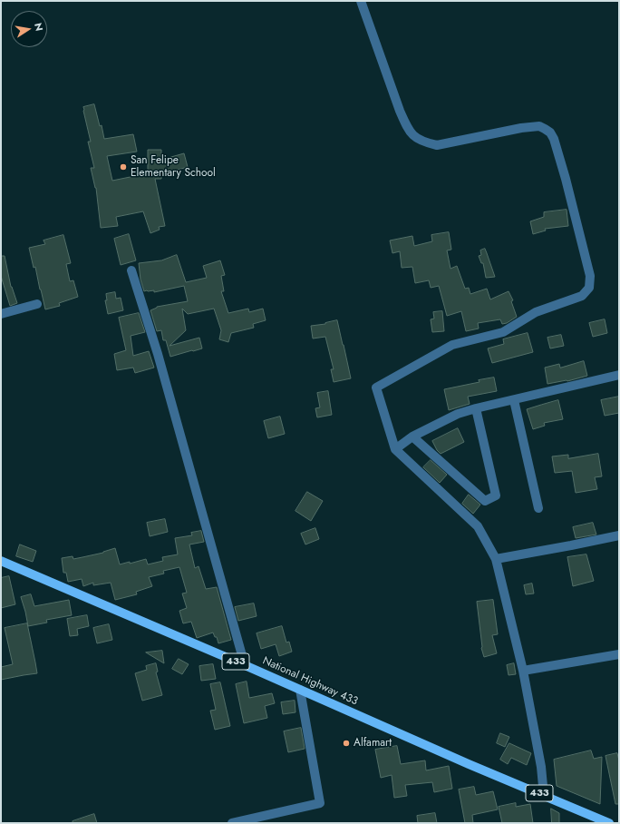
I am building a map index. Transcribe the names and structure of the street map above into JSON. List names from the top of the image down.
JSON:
{
  "streets": {
    "main road": ["433", "National Highway 433"]
  },
  "places": ["San Felipe Elementary School", "Alfamart"],
  "north": "right"
}
